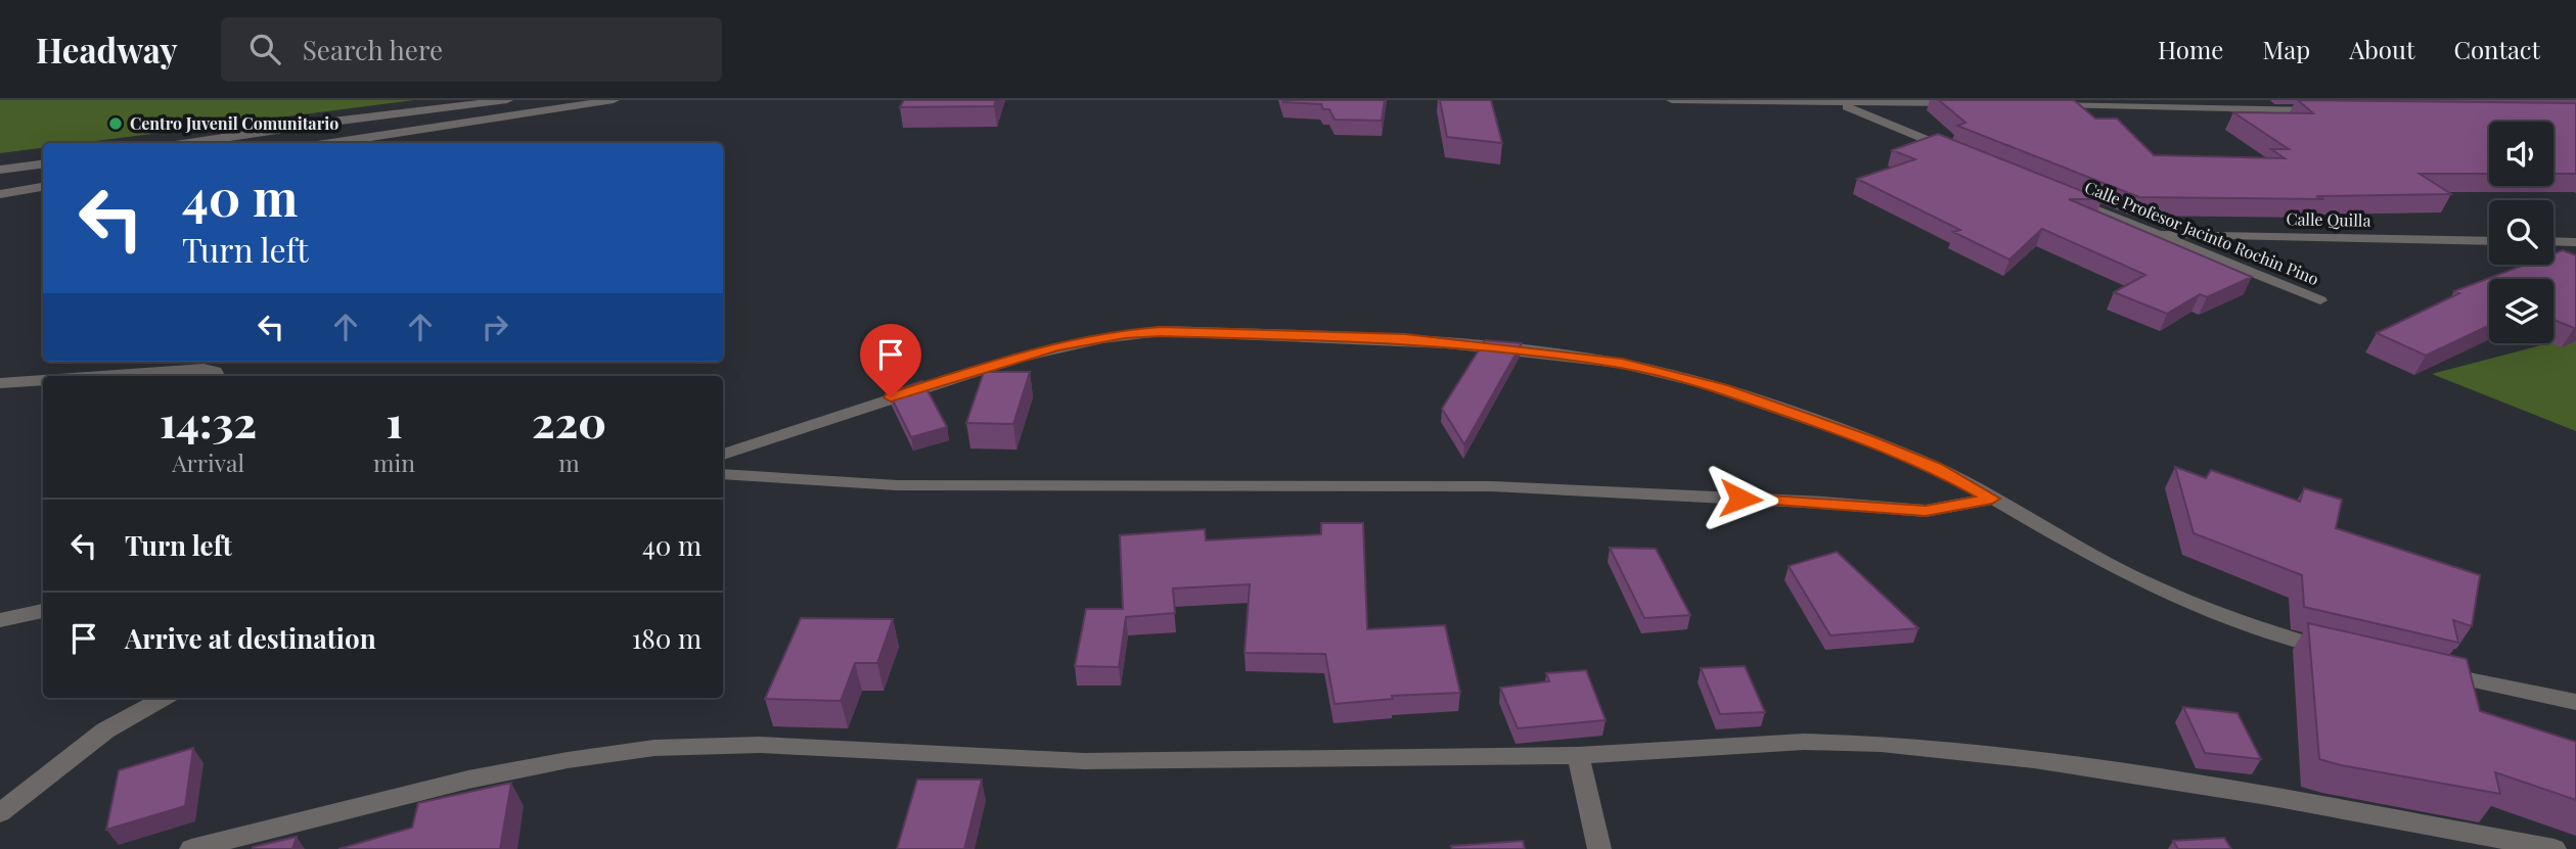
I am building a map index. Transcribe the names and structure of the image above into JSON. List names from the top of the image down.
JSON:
{
  "streets": {
    "street": ["Calle Quilla", "Calle Profesor Jacinto Rochin Pino"]
  },
  "crossings": [
    ["Calle Quilla", "Calle Profesor Jacinto Rochin Pino"]
  ],
  "places": ["Centro Juvenil Comunitario"],
  "page": {
    "header": "Headway",
    "search": "Search here",
    "nav": [
      "Home",
      "Map",
      "About",
      "Contact"
    ],
    "turn": ["40 m", "Turn left"],
    "eta": [
      "14:32",
      "Arrival",
      "1",
      "min",
      "220",
      "m"
    ],
    "list": [
      {
        "name": "Turn left",
        "value": "40 m"
      },
      {
        "name": "Arrive at destination",
        "value": "180 m"
      }
    ]
  }
}
